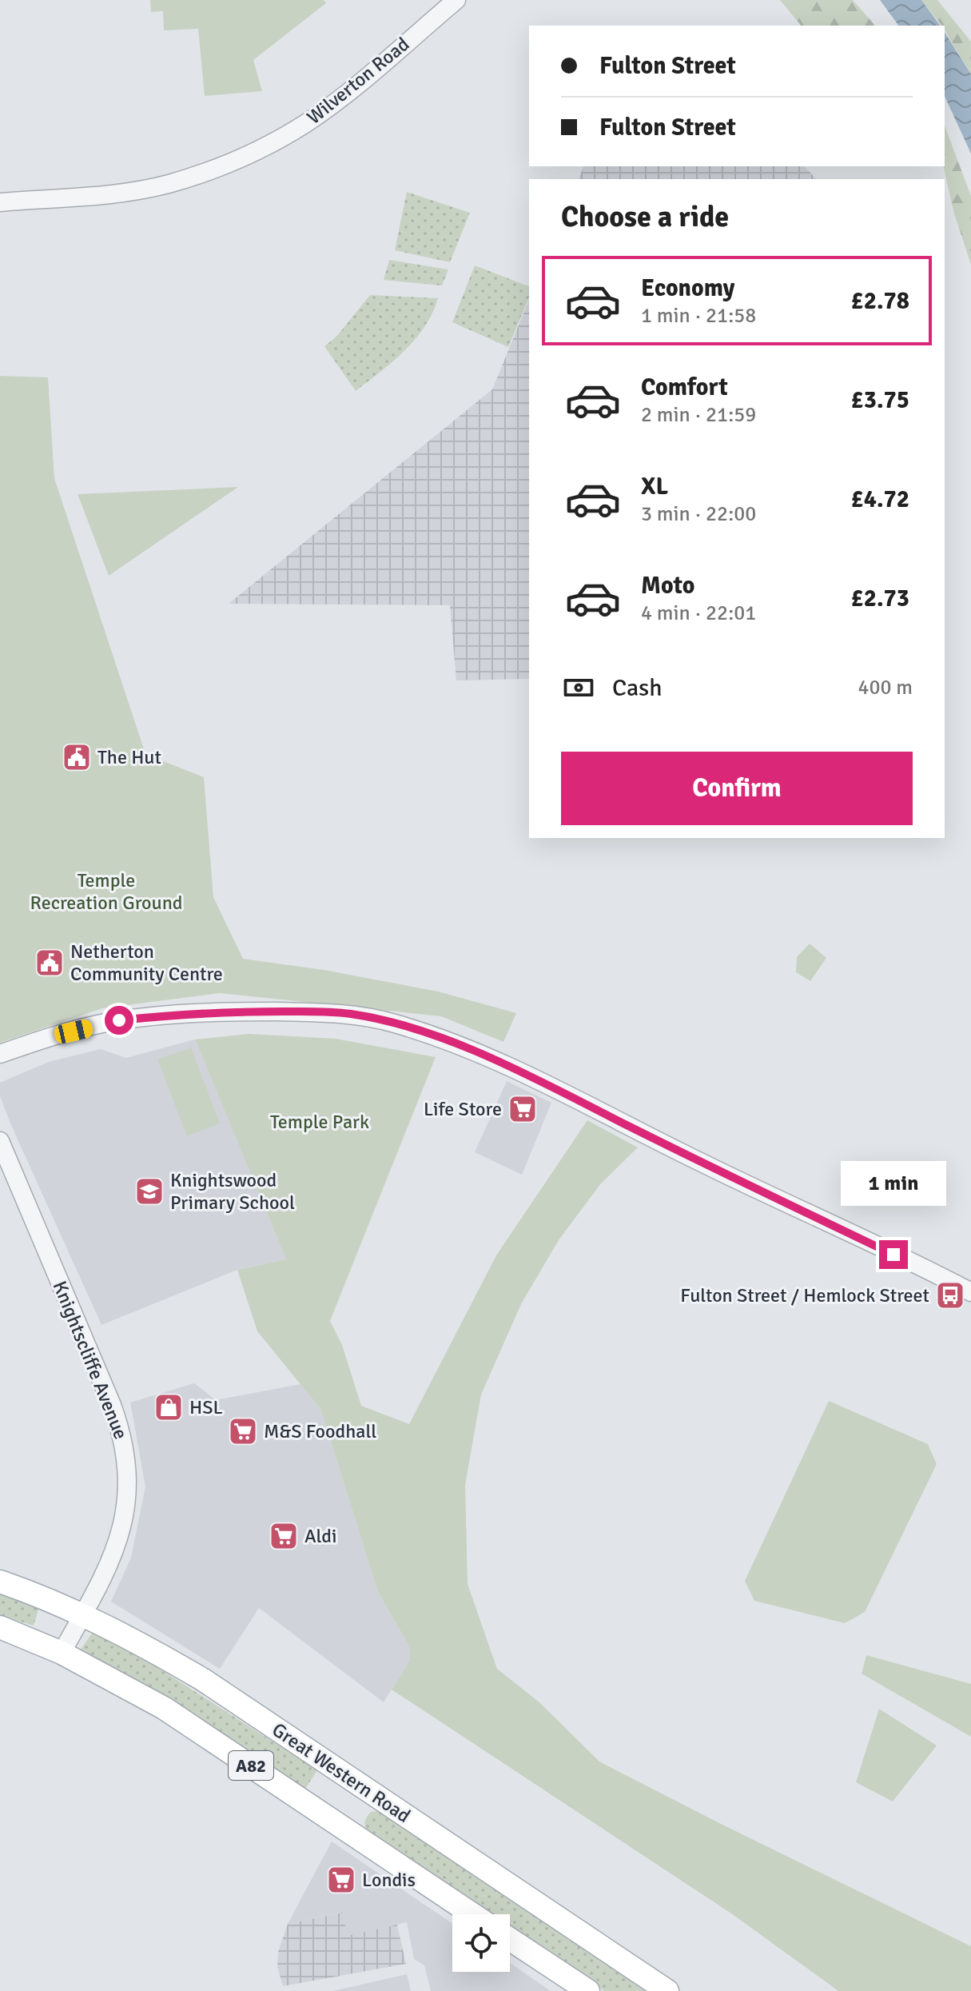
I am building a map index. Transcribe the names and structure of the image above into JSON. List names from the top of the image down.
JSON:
{
  "streets": {
    "main road": ["A82", "Great Western Road"],
    "street": ["Wilverton Road", "Knightscliffe Avenue"]
  },
  "crossings": [
    ["Knightscliffe Avenue", "A82"],
    ["Knightscliffe Avenue", "Great Western Road"]
  ],
  "parks": ["Temple Recreation Ground", "Temple Park"],
  "places": {
    "public building": ["The Hut", "Netherton Community Centre"],
    "supermarket": [
      "Life Store",
      "M&S Foodhall",
      "Aldi",
      "Londis"
    ],
    "school or university": ["Knightswood Primary School"],
    "bus stop": ["Fulton Street / Hemlock Street"],
    "shop": ["HSL"]
  },
  "page": {
    "banner": ["Fulton Street", "Fulton Street"],
    "heading": "Choose a ride",
    "list": [
      {
        "name": "Economy",
        "note": "1 min · 21:58",
        "value": "£2.78"
      },
      {
        "name": "Comfort",
        "note": "2 min · 21:59",
        "value": "£3.75"
      },
      {
        "name": "XL",
        "note": "3 min · 22:00",
        "value": "£4.72"
      },
      {
        "name": "Moto",
        "note": "4 min · 22:01",
        "value": "£2.73"
      }
    ],
    "pay": ["Cash", "400 m"],
    "buttons": "Confirm",
    "bubble": "1 min"
  }
}
